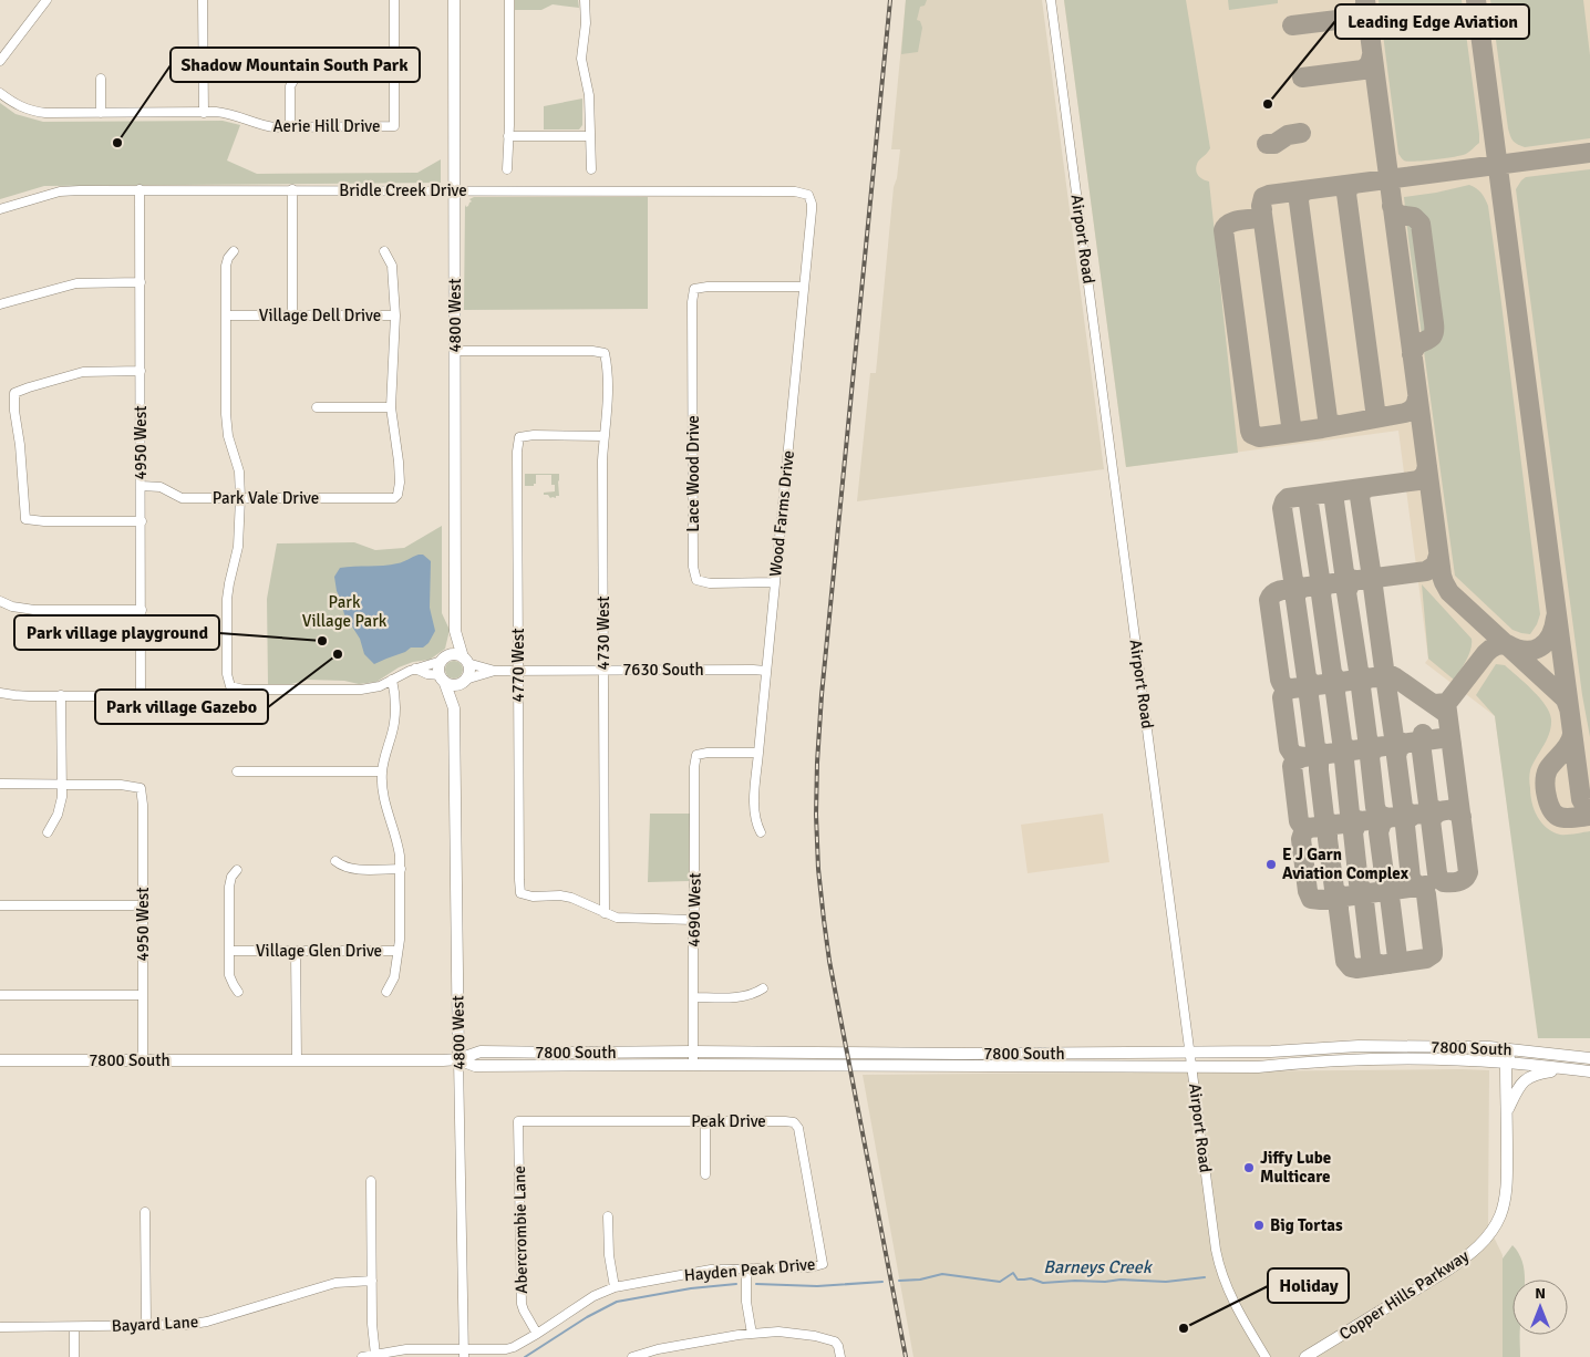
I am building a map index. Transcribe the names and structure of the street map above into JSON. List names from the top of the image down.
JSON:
{
  "streets": {
    "main road": ["4800 West", "7800 South", "Copper Hills Parkway"],
    "street": [
      "Aerie Hill Drive",
      "Bridle Creek Drive",
      "Airport Road",
      "Village Dell Drive",
      "4950 West",
      "Lace Wood Drive",
      "Park Vale Drive",
      "Wood Farms Drive",
      "4730 West",
      "4770 West",
      "7630 South",
      "4690 West",
      "Village Glen Drive",
      "Peak Drive",
      "Abercrombie Lane",
      "Hayden Peak Drive",
      "Bayard Lane"
    ]
  },
  "crossings": [
    ["Bridle Creek Drive", "4800 West"],
    ["Bridle Creek Drive", "4950 West"],
    ["Bridle Creek Drive", "Wood Farms Drive"],
    ["Airport Road", "7800 South"],
    ["Village Dell Drive", "Park Vale Drive"],
    ["4800 West", "4730 West"],
    ["4800 West", "7630 South"],
    ["4800 West", "7800 South"],
    ["4800 West", "Hayden Peak Drive"],
    ["4950 West", "Park Vale Drive"],
    ["4950 West", "7800 South"],
    ["Lace Wood Drive", "Wood Farms Drive"],
    ["Wood Farms Drive", "7630 South"],
    ["Wood Farms Drive", "4690 West"],
    ["4730 West", "4770 West"],
    ["4730 West", "7630 South"],
    ["4770 West", "7630 South"],
    ["4690 West", "7800 South"],
    ["7800 South", "Copper Hills Parkway"],
    ["Peak Drive", "Abercrombie Lane"],
    ["Peak Drive", "Hayden Peak Drive"],
    ["Abercrombie Lane", "Hayden Peak Drive"]
  ],
  "water": ["Barneys Creek"],
  "parks": ["Park Village Park"],
  "places": [
    "Leading Edge Aviation",
    "Shadow Mountain South Park",
    "Park village playground",
    "Park village Gazebo",
    "E J Garn Aviation Complex",
    "Jiffy Lube Multicare",
    "Big Tortas",
    "Holiday"
  ],
  "north": "top"
}
